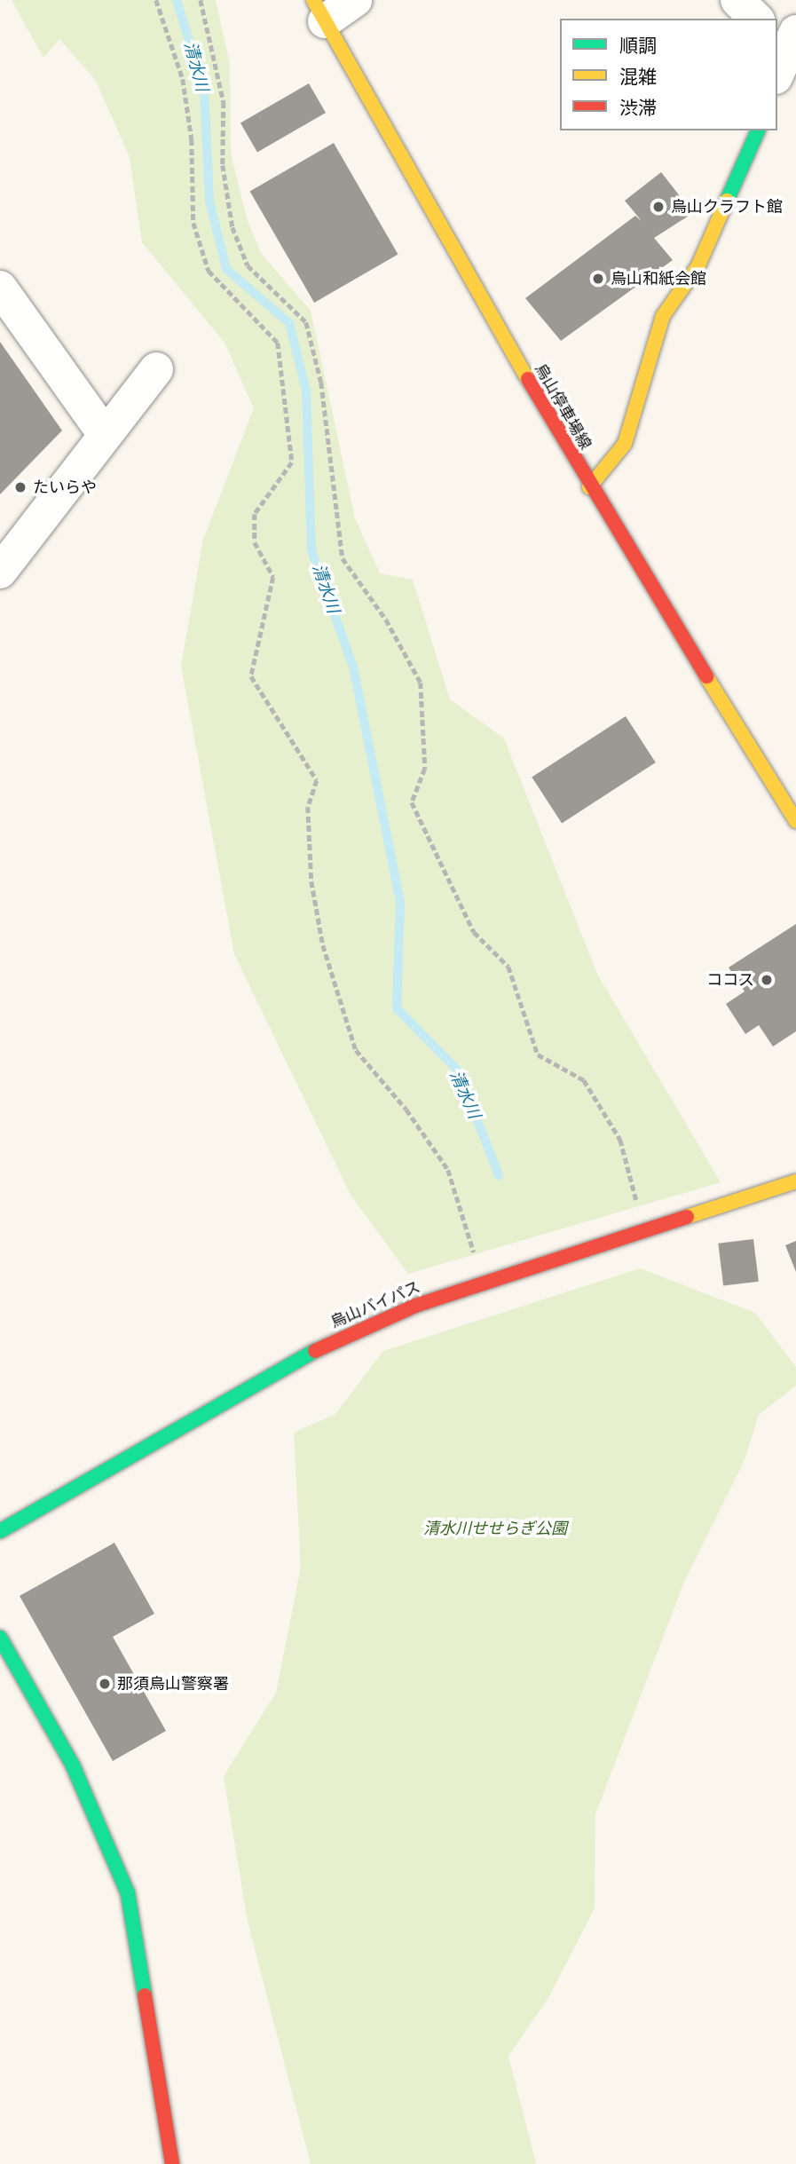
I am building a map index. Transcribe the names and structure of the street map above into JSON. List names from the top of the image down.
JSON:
{
  "streets": {
    "main road": ["烏山停車場線", "烏山バイパス"]
  },
  "water": ["清水川"],
  "parks": ["清水川せせらぎ公園"],
  "places": [
    "烏山クラフト館",
    "烏山和紙会館",
    "たいらや",
    "ココス",
    "那須烏山警察署"
  ],
  "legend": ["順調", "混雑", "渋滞"]
}
